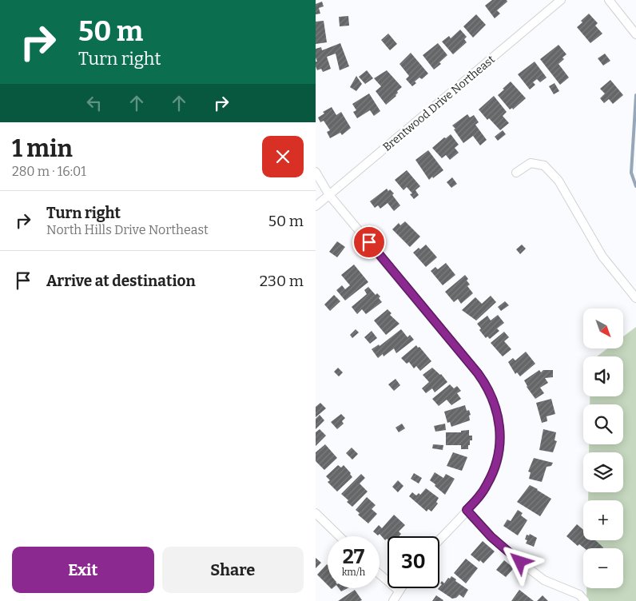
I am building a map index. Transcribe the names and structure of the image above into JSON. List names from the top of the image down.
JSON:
{
  "streets": {
    "street": ["Brentwood Drive Northeast"]
  },
  "north": "bottom right",
  "page": {
    "turn": ["50 m", "Turn right"],
    "heading": ["1 min", "280 m · 16:01"],
    "list": [
      {
        "name": "Turn right",
        "note": "North Hills Drive Northeast",
        "value": "50 m"
      },
      {
        "name": "Arrive at destination",
        "value": "230 m"
      }
    ],
    "map_buttons": ["+", "−"],
    "speed": "27 km/h",
    "limit": "30",
    "buttons": ["Exit", "Share"]
  }
}
